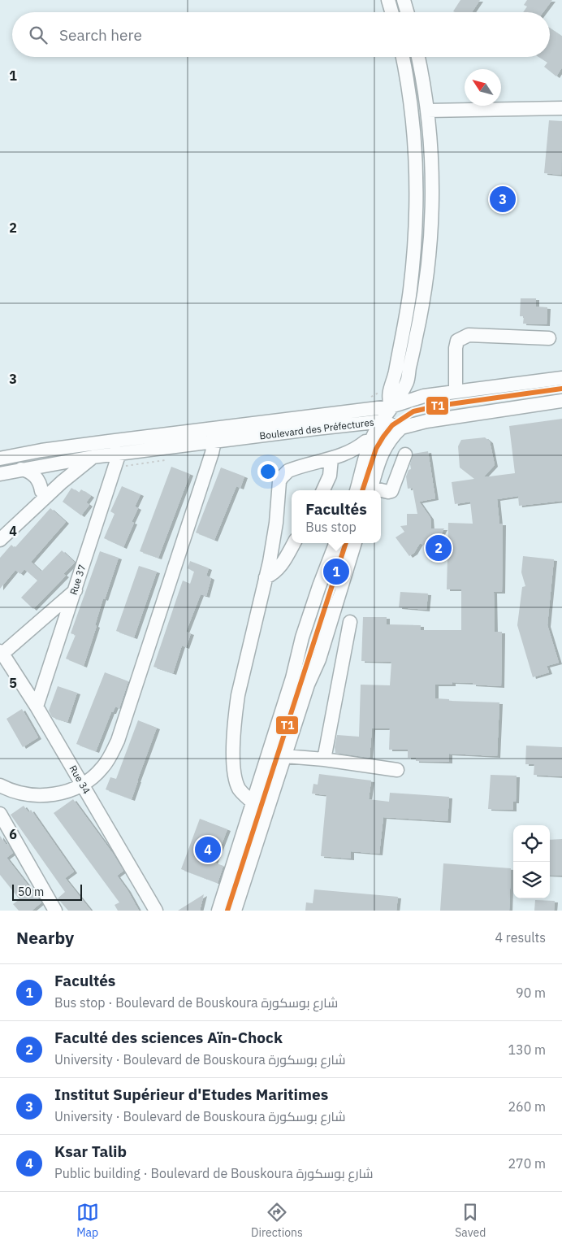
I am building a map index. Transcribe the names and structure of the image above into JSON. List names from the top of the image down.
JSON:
{
  "streets": {
    "street": ["Boulevard des Préfectures", "Rue 37", "Rue 34"]
  },
  "crossings": [
    ["Boulevard des Préfectures", "Rue 37"],
    ["Rue 37", "Rue 34"]
  ],
  "lines": ["transit line T1"],
  "scale_bar": "50 m",
  "north": "top left",
  "page": {
    "search": "Search here",
    "pins": [
      "3",
      "2",
      "1",
      "4"
    ],
    "popup": ["Facultés", "Bus stop"],
    "scale": "50 m",
    "heading": ["Nearby", "4 results"],
    "list": [
      {
        "mark": "1",
        "name": "Facultés",
        "note": "Bus stop · Boulevard de Bouskoura شارع بوسكورة",
        "value": "90 m"
      },
      {
        "mark": "2",
        "name": "Faculté des sciences Aïn-Chock",
        "note": "University · Boulevard de Bouskoura شارع بوسكورة",
        "value": "130 m"
      },
      {
        "mark": "3",
        "name": "Institut Supérieur d'Etudes Maritimes",
        "note": "University · Boulevard de Bouskoura شارع بوسكورة",
        "value": "260 m"
      },
      {
        "mark": "4",
        "name": "Ksar Talib",
        "note": "Public building · Boulevard de Bouskoura شارع بوسكورة",
        "value": "270 m"
      }
    ],
    "nav": ["Map", "Directions", "Saved"]
  },
  "grid": {
    "rows": [
      "1",
      "2",
      "3",
      "4",
      "5",
      "6"
    ]
  }
}
